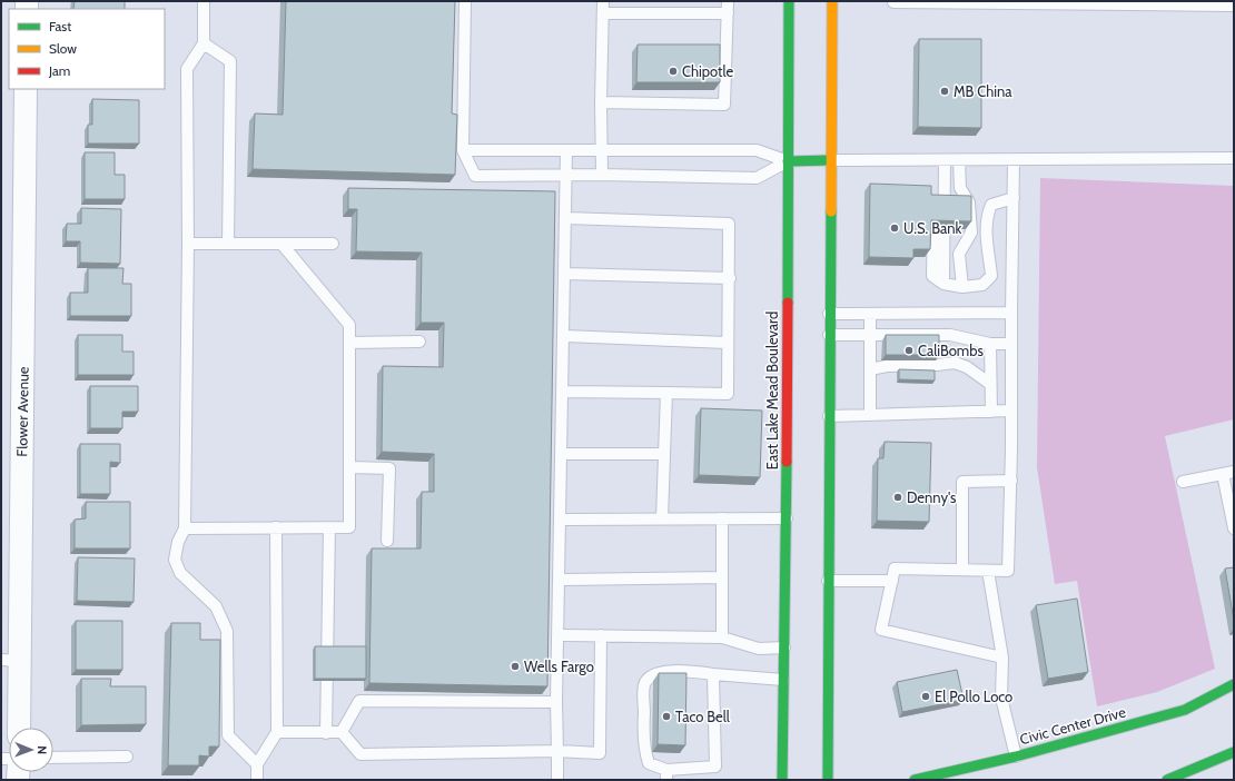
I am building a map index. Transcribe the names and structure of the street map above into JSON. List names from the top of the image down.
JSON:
{
  "streets": {
    "main road": ["East Lake Mead Boulevard", "Civic Center Drive"],
    "street": ["Flower Avenue"]
  },
  "places": [
    "Chipotle",
    "MB China",
    "U.S. Bank",
    "CaliBombs",
    "Denny's",
    "Wells Fargo",
    "El Pollo Loco",
    "Taco Bell"
  ],
  "legend": ["Fast", "Slow", "Jam"],
  "north": "right"
}
